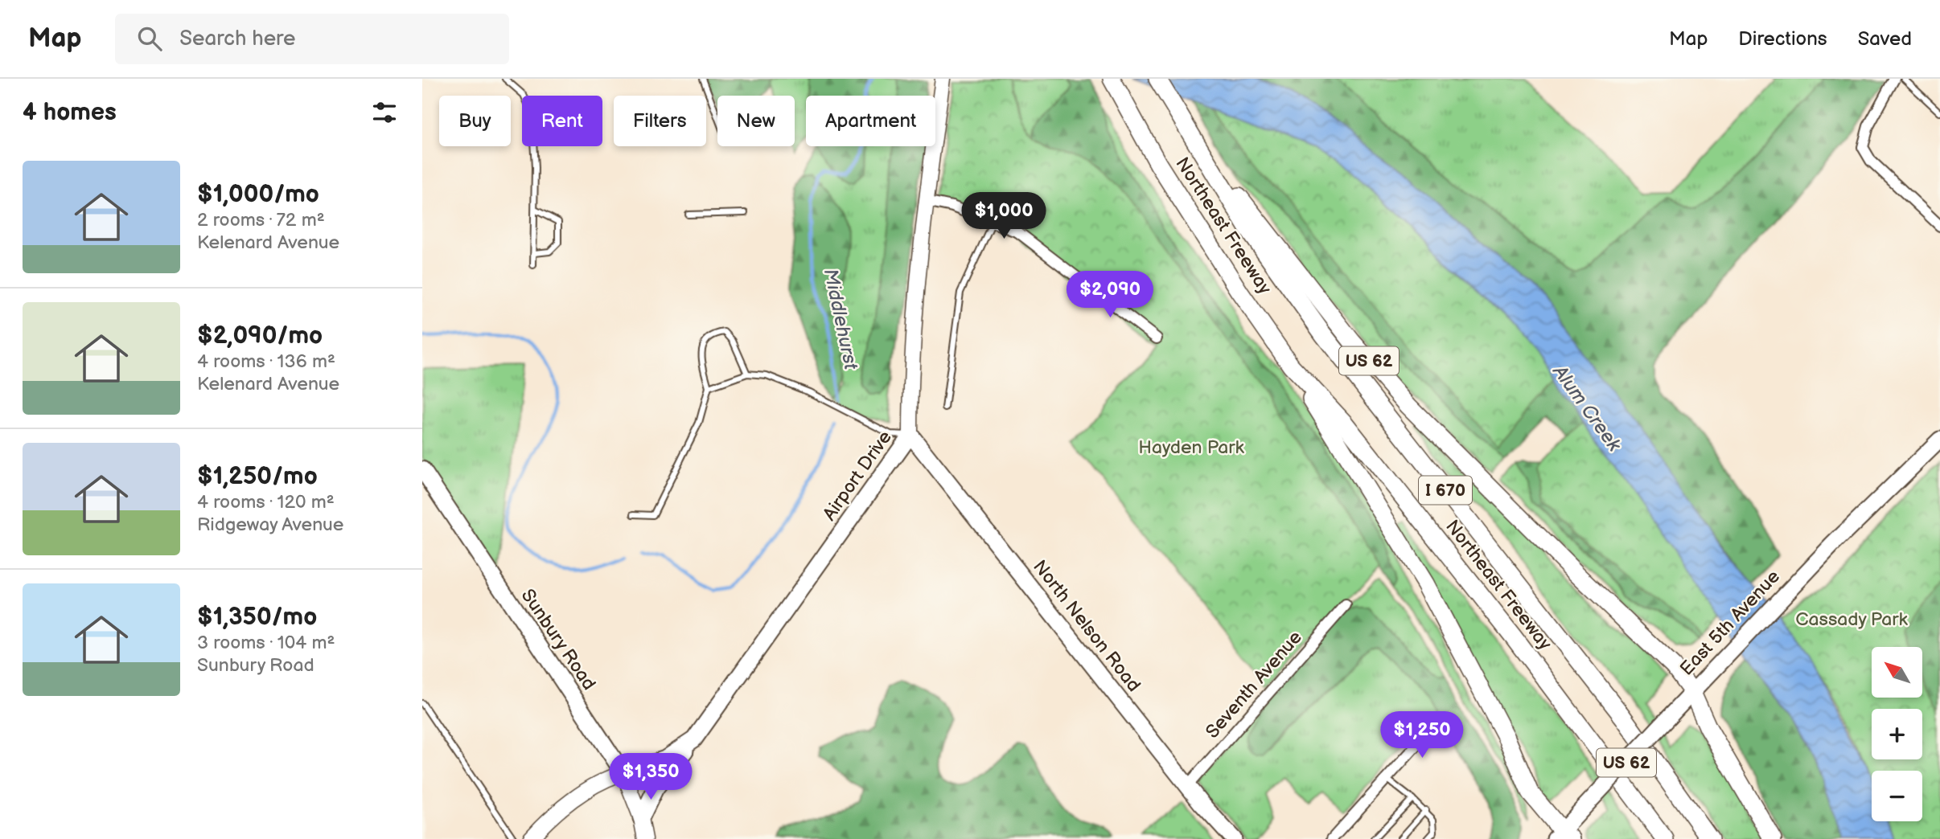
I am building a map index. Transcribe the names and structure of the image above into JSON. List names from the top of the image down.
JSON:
{
  "streets": {
    "highway": ["Northeast Freeway", "US 62", "I 670"],
    "main road": [
      "Airport Drive",
      "East 5th Avenue",
      "North Nelson Road",
      "Sunbury Road"
    ],
    "street": ["Seventh Avenue"]
  },
  "crossings": [
    ["Northeast Freeway", "US 62"],
    ["Northeast Freeway", "East 5th Avenue"],
    ["US 62", "East 5th Avenue"],
    ["Airport Drive", "North Nelson Road"],
    ["Airport Drive", "Sunbury Road"],
    ["North Nelson Road", "Seventh Avenue"]
  ],
  "water": ["Middlehurst", "Alum Creek"],
  "parks": ["Hayden Park", "Cassady Park"],
  "north": "top left",
  "page": {
    "header": "Map",
    "search": "Search here",
    "nav": ["Map", "Directions", "Saved"],
    "heading": "4 homes",
    "chip": [
      "Buy",
      "Rent",
      "Filters",
      "New",
      "Apartment"
    ],
    "list": [
      {
        "name": "$1,000/mo",
        "note": "2 rooms · 72 m² · Kelenard Avenue"
      },
      {
        "name": "$2,090/mo",
        "note": "4 rooms · 136 m² · Kelenard Avenue"
      },
      {
        "name": "$1,250/mo",
        "note": "4 rooms · 120 m² · Ridgeway Avenue"
      },
      {
        "name": "$1,350/mo",
        "note": "3 rooms · 104 m² · Sunbury Road"
      }
    ],
    "price": [
      "$1,000",
      "$2,090",
      "$1,250",
      "$1,350"
    ],
    "map_buttons": ["+", "−"]
  }
}
